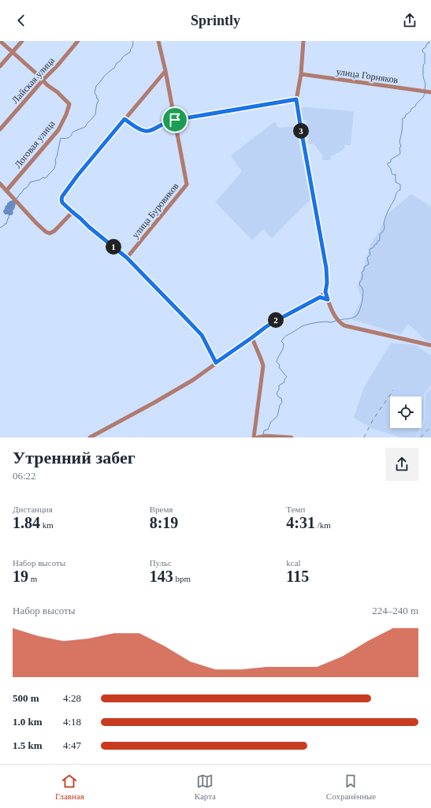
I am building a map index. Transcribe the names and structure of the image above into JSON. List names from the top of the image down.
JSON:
{
  "streets": {
    "street": [
      "улица Горняков",
      "Лайская улица",
      "Логовая улица",
      "улица Буровиков"
    ]
  },
  "crossings": [
    ["Лайская улица", "Логовая улица"]
  ],
  "page": {
    "header": "Sprintly",
    "pins": ["3", "1", "2"],
    "heading": ["Утренний забег", "06:22"],
    "stats": [
      ["Дистанция", "1.84 km"],
      ["Время", "8:19"],
      ["Темп", "4:31 /km"],
      ["Набор высоты", "19 m"],
      ["Пульс", "143 bpm"],
      ["kcal", "115"]
    ],
    "chart": ["Набор высоты", "224–240 m"],
    "list": [
      {
        "name": "500 m",
        "note": "4:28"
      },
      {
        "name": "1.0 km",
        "note": "4:18"
      },
      {
        "name": "1.5 km",
        "note": "4:47"
      }
    ],
    "tabs": ["Главная", "Карта", "Сохранённые"]
  }
}
